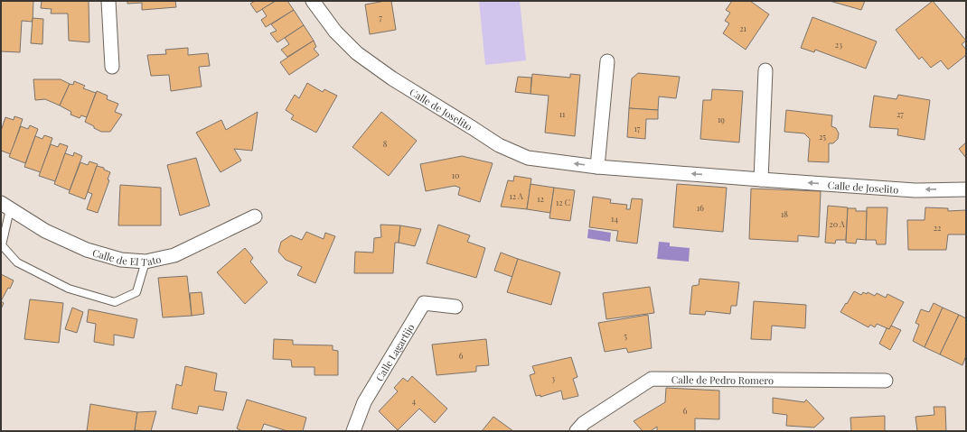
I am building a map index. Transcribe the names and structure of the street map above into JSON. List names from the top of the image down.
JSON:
{
  "streets": {
    "street": [
      "Calle de Joselito",
      "Calle de El Tato",
      "Calle Lagartijo",
      "Calle de Pedro Romero"
    ]
  },
  "one_way": ["Calle de Joselito"],
  "house_numbers": [
    "7",
    "21",
    "23",
    "11",
    "27",
    "19",
    "17",
    "25",
    "8",
    "10",
    "12 A",
    "12",
    "12 C",
    "16",
    "18",
    "14",
    "20 A",
    "22",
    "5",
    "6",
    "3",
    "4",
    "6"
  ]
}
